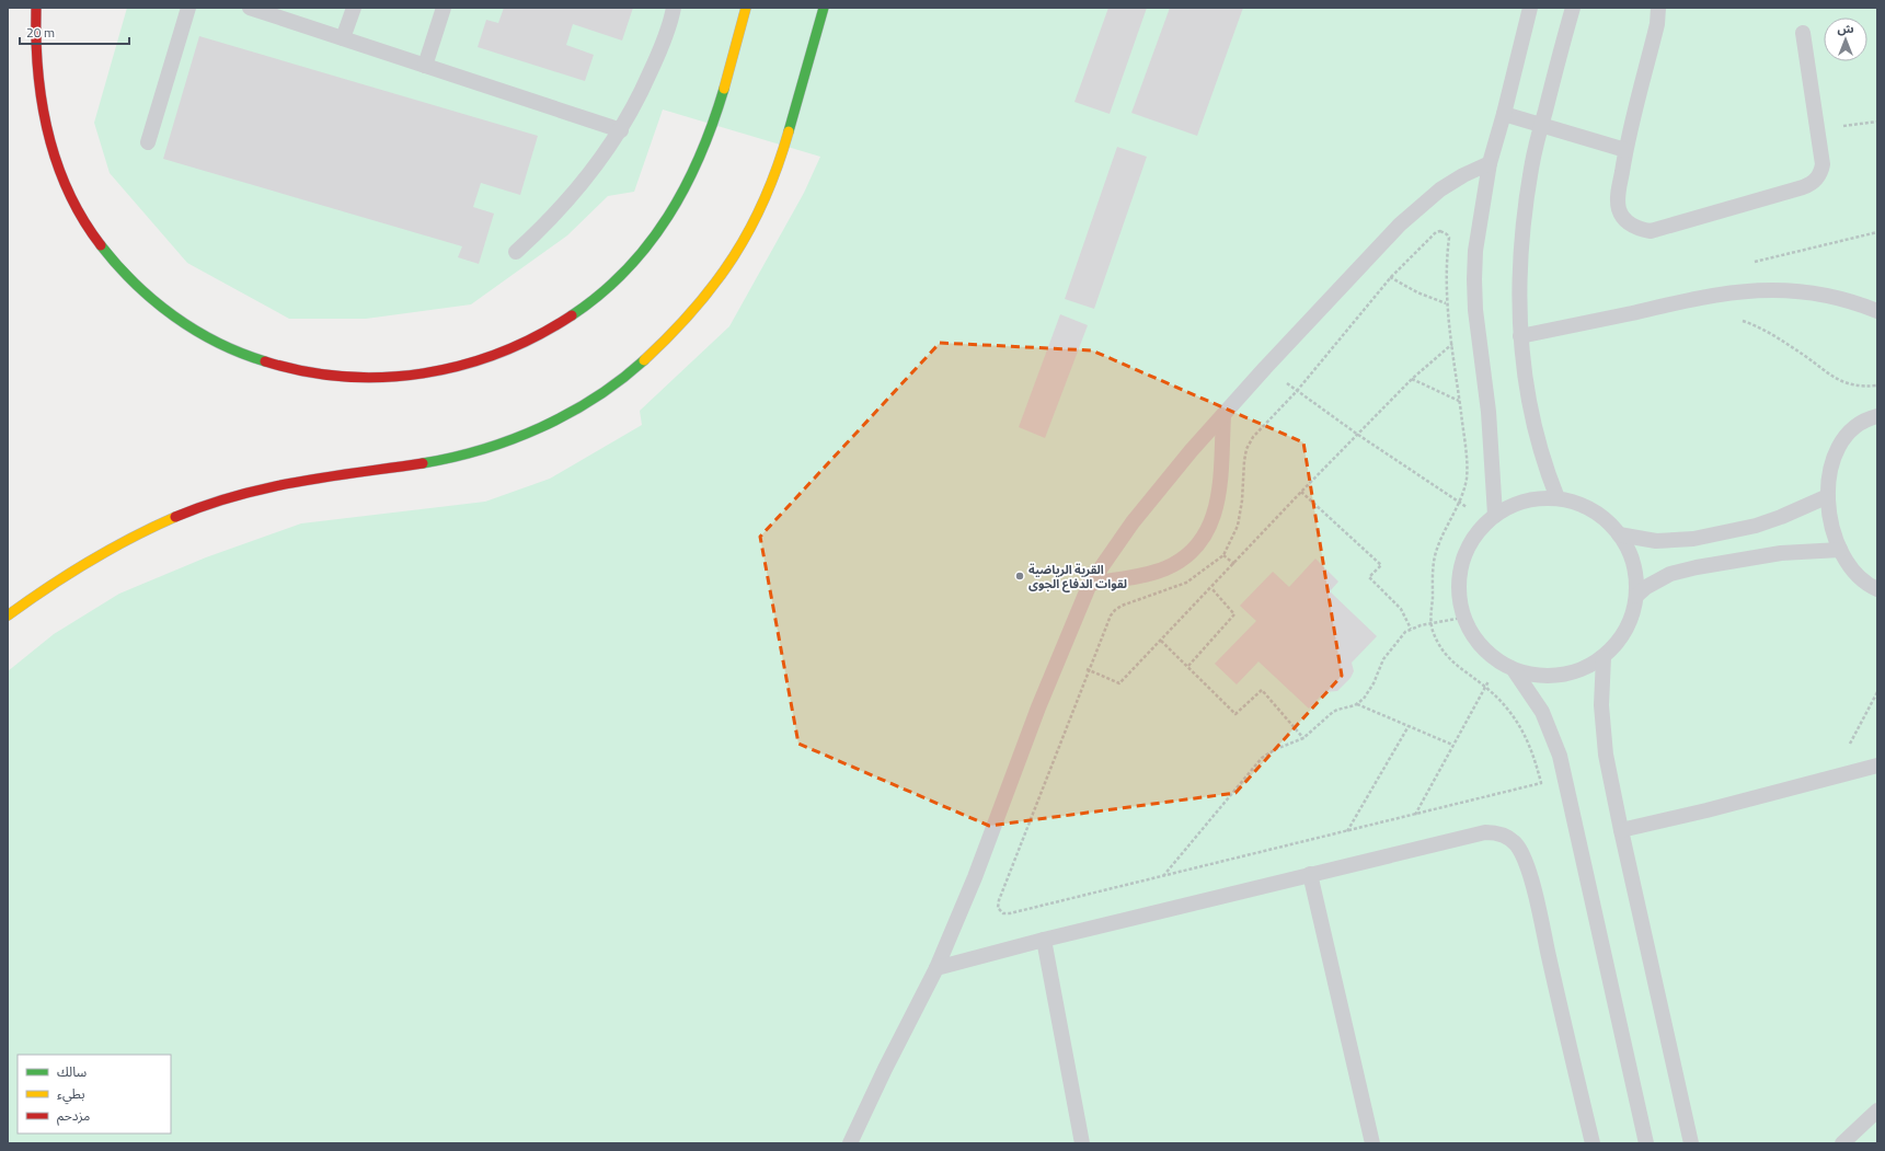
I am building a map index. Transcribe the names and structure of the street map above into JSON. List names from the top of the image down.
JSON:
{
  "places": ["القرية الرياضية لقوات الدفاع الجوى"],
  "legend": ["سالك", "بطيء", "مزدحم"],
  "scale_bar": "20 m",
  "north": "top"
}
